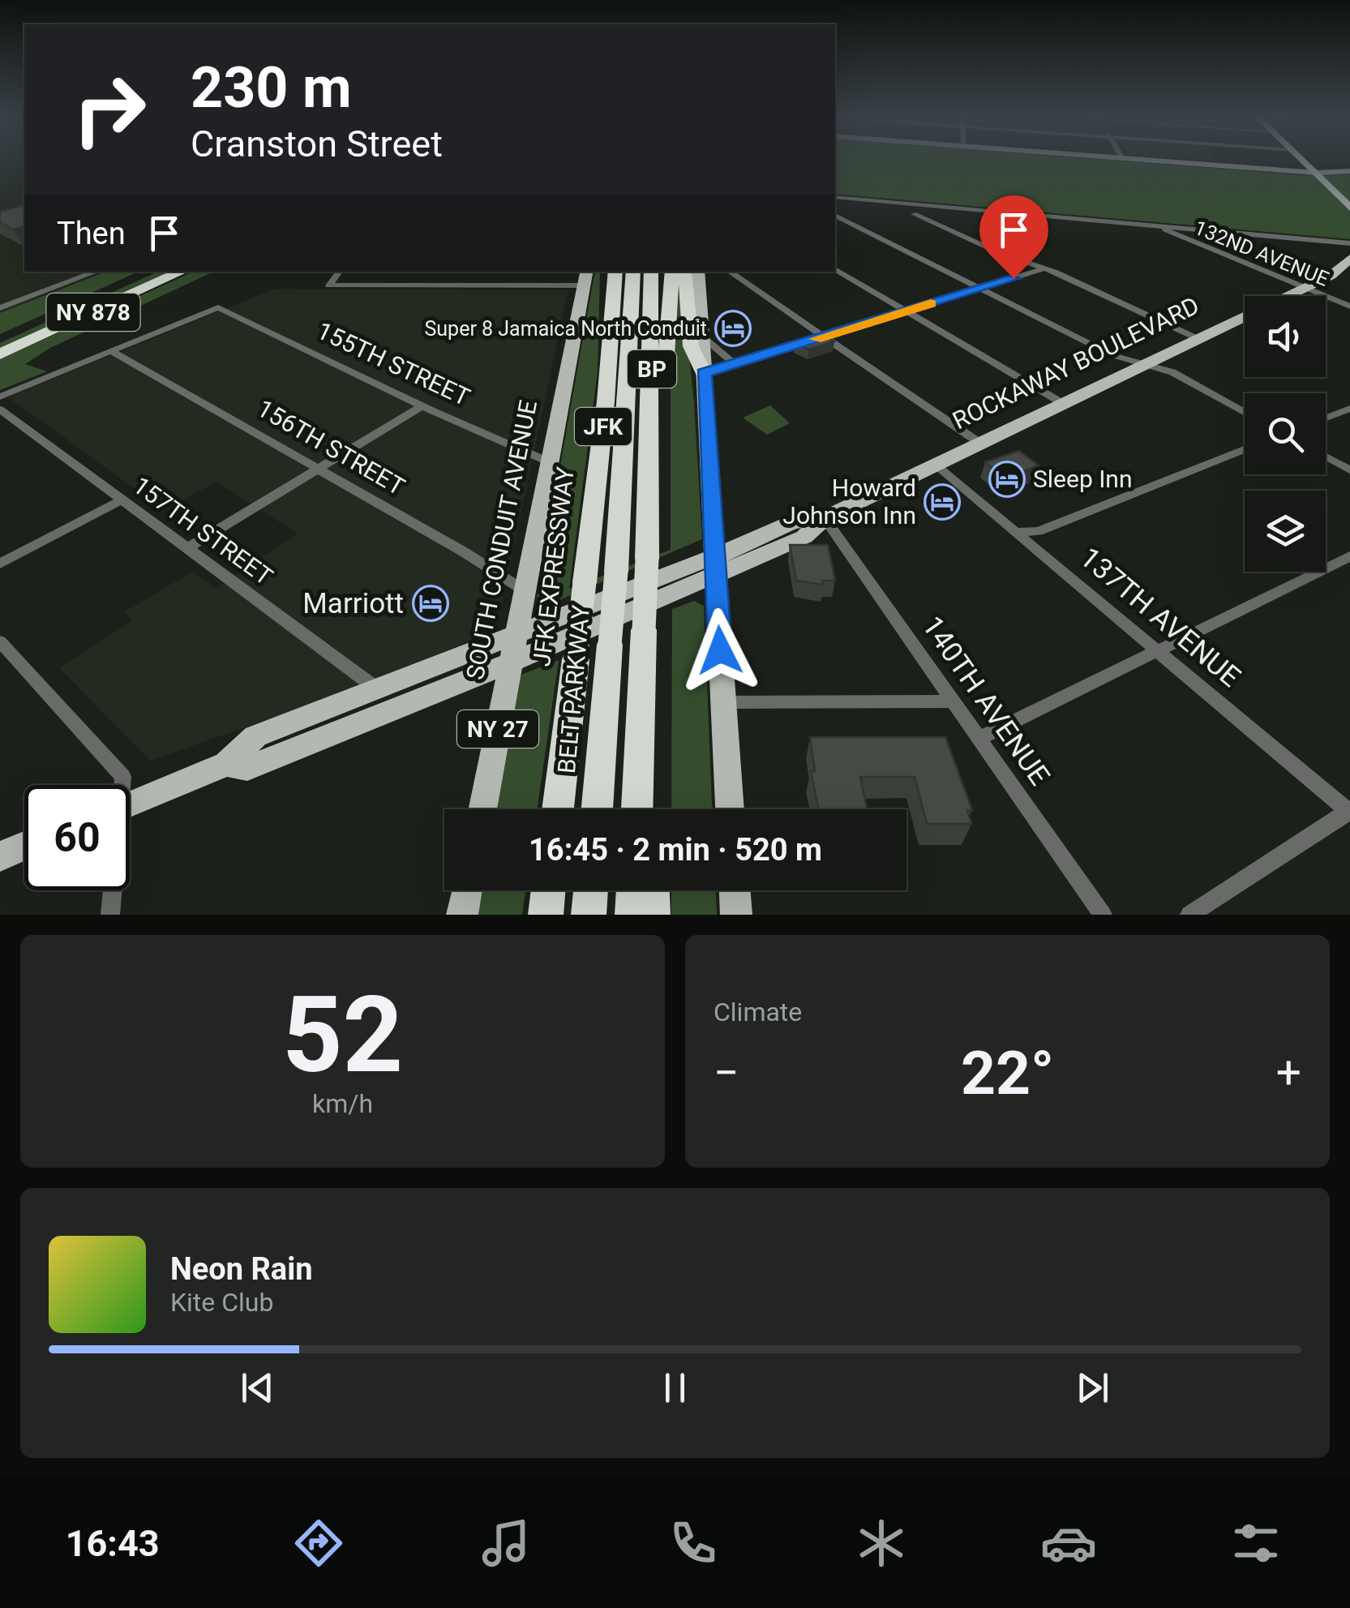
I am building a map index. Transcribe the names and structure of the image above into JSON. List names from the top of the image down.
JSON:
{
  "streets": {
    "highway": [
      "NY 878",
      "BP",
      "JFK",
      "JFK EXPRESSWAY",
      "BELT PARKWAY"
    ],
    "main road": ["ROCKAWAY BOULEVARD", "SOUTH CONDUIT AVENUE", "NY 27"],
    "street": [
      "132ND AVENUE",
      "155TH STREET",
      "156TH STREET",
      "157TH STREET",
      "137TH AVENUE",
      "140TH AVENUE"
    ]
  },
  "crossings": [
    ["132ND AVENUE", "ROCKAWAY BOULEVARD"],
    ["ROCKAWAY BOULEVARD", "157TH STREET"],
    ["ROCKAWAY BOULEVARD", "SOUTH CONDUIT AVENUE"],
    ["ROCKAWAY BOULEVARD", "137TH AVENUE"],
    ["ROCKAWAY BOULEVARD", "140TH AVENUE"],
    ["155TH STREET", "156TH STREET"],
    ["155TH STREET", "SOUTH CONDUIT AVENUE"],
    ["156TH STREET", "SOUTH CONDUIT AVENUE"]
  ],
  "places": {
    "hotel": [
      "Super 8 Jamaica North Conduit",
      "Sleep Inn",
      "Howard Johnson Inn",
      "Marriott"
    ]
  },
  "page": {
    "turn": ["230 m", "Cranston Street"],
    "then": "Then",
    "limit": "60",
    "trip": "16:45 · 2 min · 520 m",
    "tile": [
      ["52", "km/h"],
      "Climate"
    ],
    "heat": ["−", "22°", "+"],
    "song": ["Neon Rain", "Kite Club"],
    "tabs": "16:43"
  }
}
